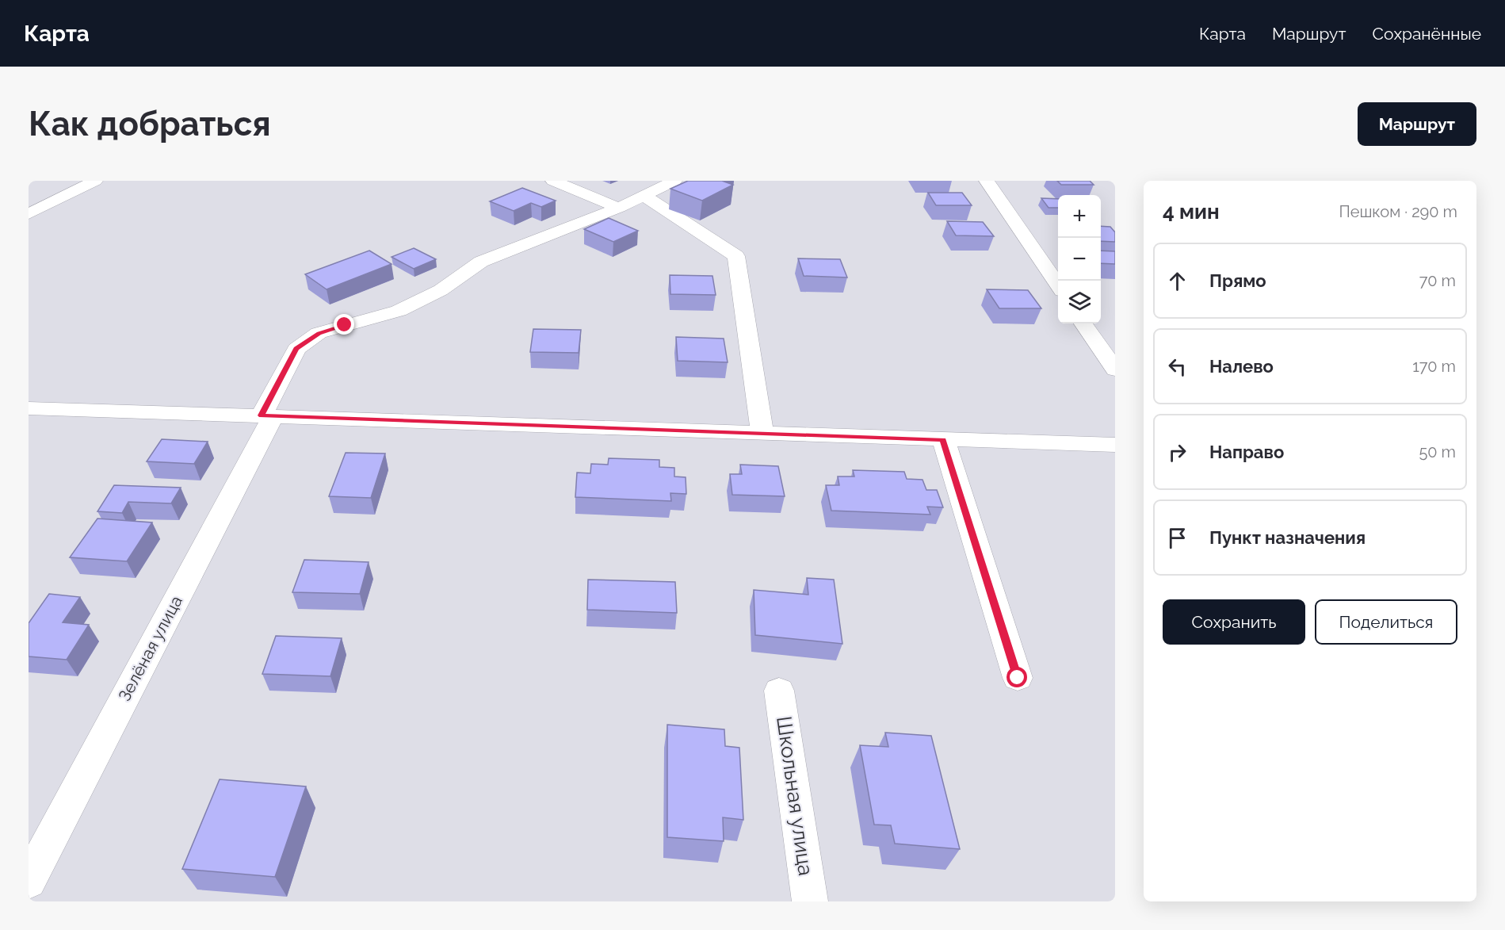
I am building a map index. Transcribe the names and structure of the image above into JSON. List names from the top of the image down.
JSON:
{
  "streets": {
    "street": ["Зелёная улица", "Школьная улица"]
  },
  "page": {
    "header": "Карта",
    "nav": ["Карта", "Маршрут", "Сохранённые"],
    "buttons": [
      "Маршрут",
      ["Сохранить", "Поделиться"]
    ],
    "title": "Как добраться",
    "heading": ["4 мин", "Пешком · 290 m"],
    "map_buttons": ["+", "−"],
    "list": [
      ["Прямо", "70 m"],
      ["Налево", "170 m"],
      ["Направо", "50 m"],
      "Пункт назначения"
    ]
  }
}
